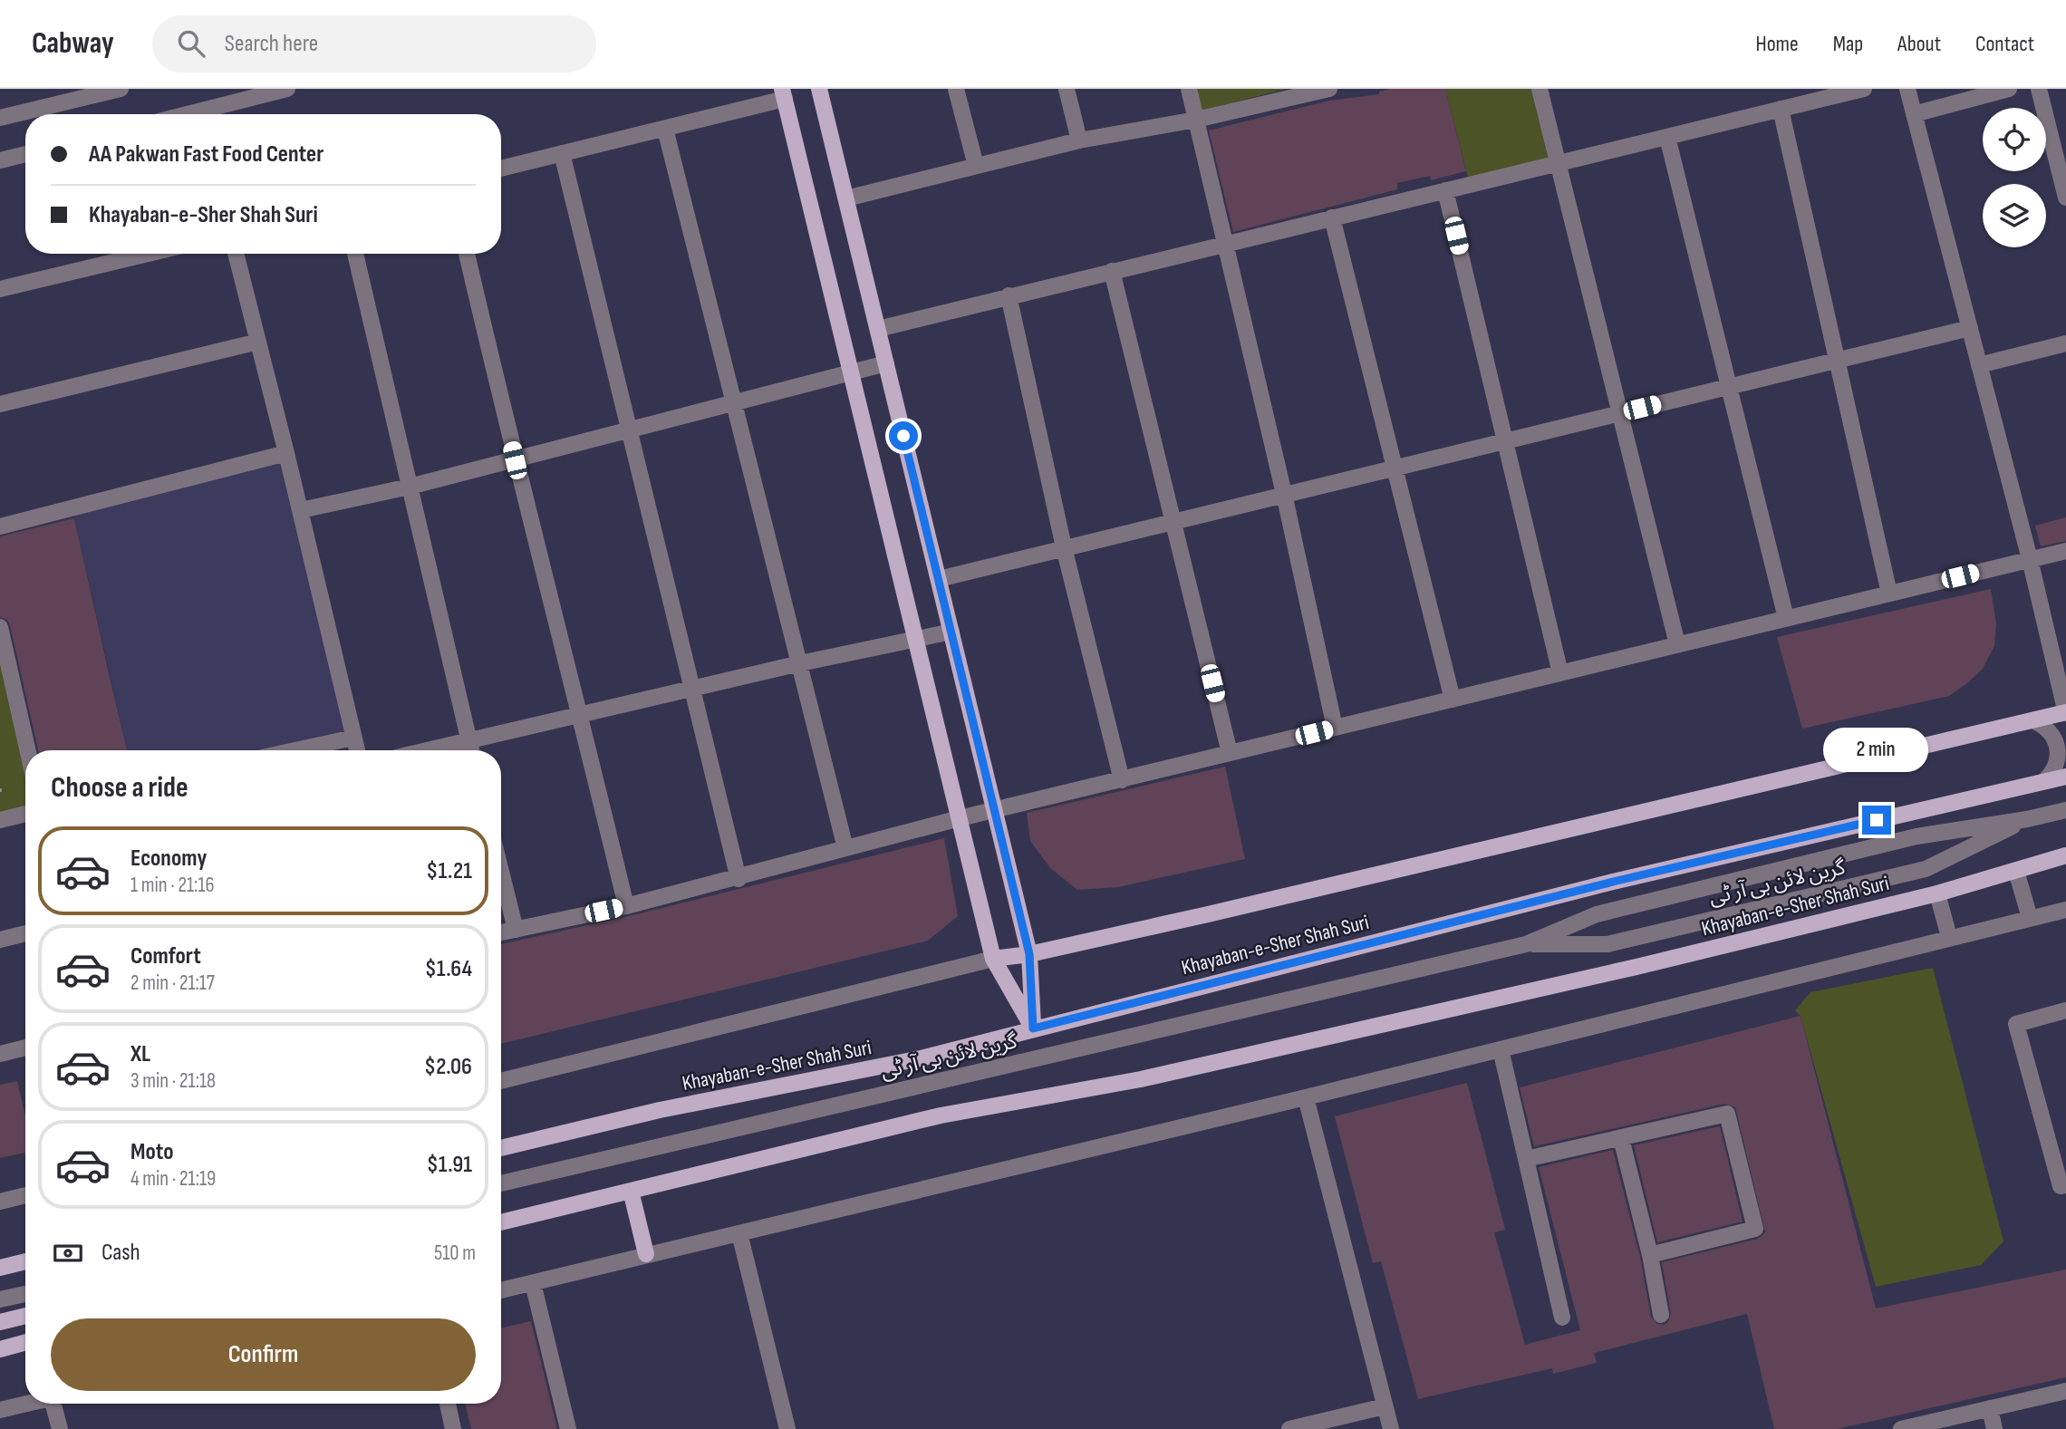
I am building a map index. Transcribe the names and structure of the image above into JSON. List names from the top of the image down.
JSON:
{
  "streets": {
    "main road": ["Khayaban-e-Sher Shah Suri"],
    "street": ["گرین لائن بی آر ٹی"]
  },
  "page": {
    "header": "Cabway",
    "search": "Search here",
    "nav": [
      "Home",
      "Map",
      "About",
      "Contact"
    ],
    "banner": ["AA Pakwan Fast Food Center", "Khayaban-e-Sher Shah Suri"],
    "bubble": "2 min",
    "heading": "Choose a ride",
    "list": [
      {
        "name": "Economy",
        "note": "1 min · 21:16",
        "value": "$1.21"
      },
      {
        "name": "Comfort",
        "note": "2 min · 21:17",
        "value": "$1.64"
      },
      {
        "name": "XL",
        "note": "3 min · 21:18",
        "value": "$2.06"
      },
      {
        "name": "Moto",
        "note": "4 min · 21:19",
        "value": "$1.91"
      }
    ],
    "pay": ["Cash", "510 m"],
    "buttons": "Confirm"
  }
}
